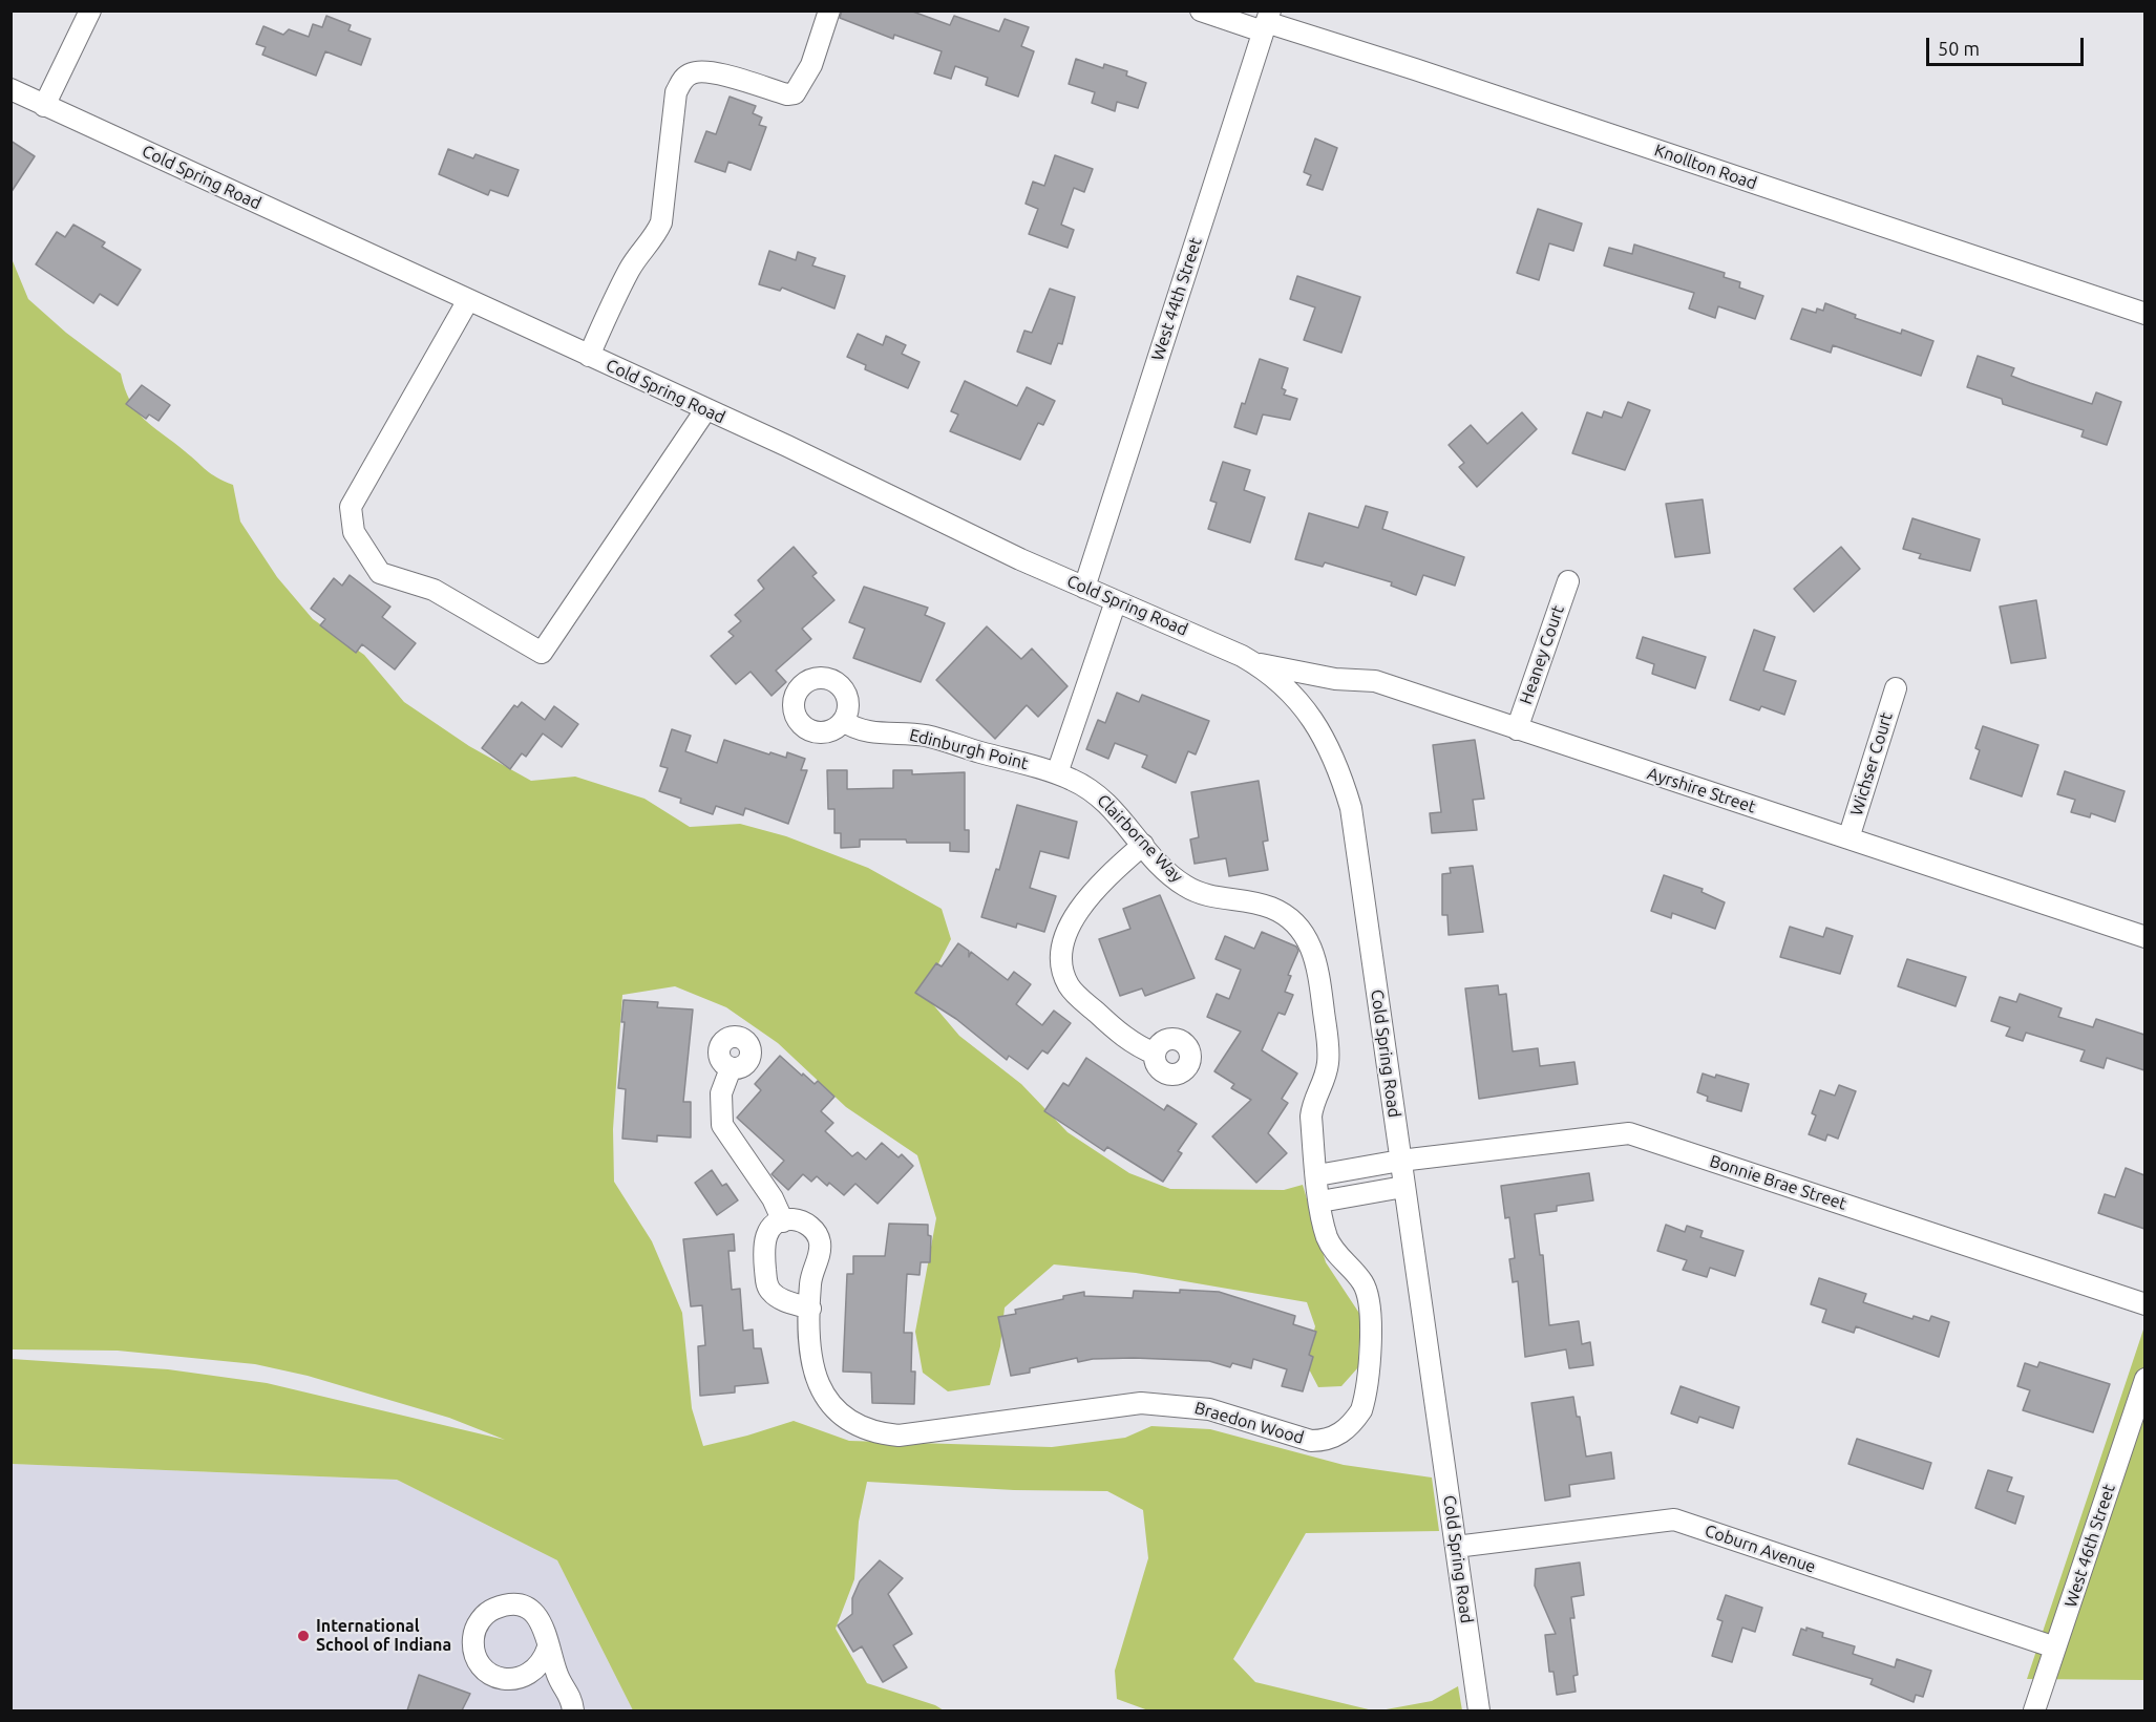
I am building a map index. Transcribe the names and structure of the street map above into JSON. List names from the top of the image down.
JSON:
{
  "streets": {
    "street": [
      "Knollton Road",
      "Cold Spring Road",
      "West 44th Street",
      "Heaney Court",
      "Edinburgh Point",
      "Wichser Court",
      "Ayrshire Street",
      "Clairborne Way",
      "Bonnie Brae Street",
      "Braedon Wood",
      "West 46th Street",
      "Coburn Avenue"
    ]
  },
  "crossings": [
    ["Knollton Road", "West 44th Street"],
    ["Cold Spring Road", "West 44th Street"],
    ["Cold Spring Road", "Ayrshire Street"],
    ["Cold Spring Road", "Bonnie Brae Street"],
    ["Cold Spring Road", "Coburn Avenue"],
    ["Heaney Court", "Ayrshire Street"],
    ["Edinburgh Point", "Clairborne Way"],
    ["Wichser Court", "Ayrshire Street"],
    ["Clairborne Way", "Bonnie Brae Street"],
    ["Clairborne Way", "Braedon Wood"],
    ["Bonnie Brae Street", "Braedon Wood"],
    ["West 46th Street", "Coburn Avenue"]
  ],
  "places": ["International School of Indiana"],
  "scale_bar": "50 m"
}
